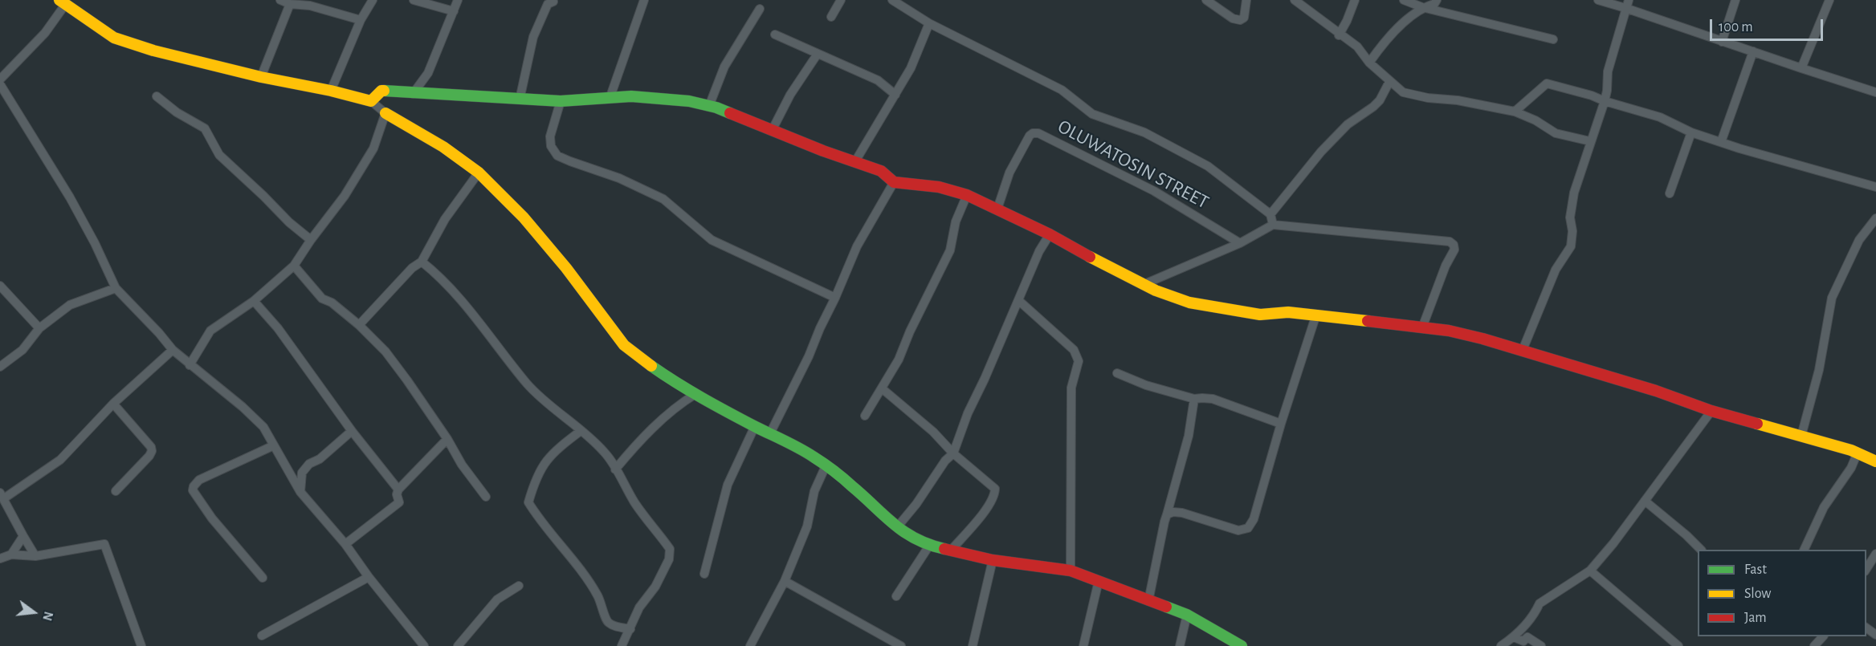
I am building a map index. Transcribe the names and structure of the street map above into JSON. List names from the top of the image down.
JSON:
{
  "streets": {
    "street": ["OLUWATOSIN STREET"]
  },
  "legend": ["Fast", "Slow", "Jam"],
  "scale_bar": "100 m",
  "north": "right"
}
